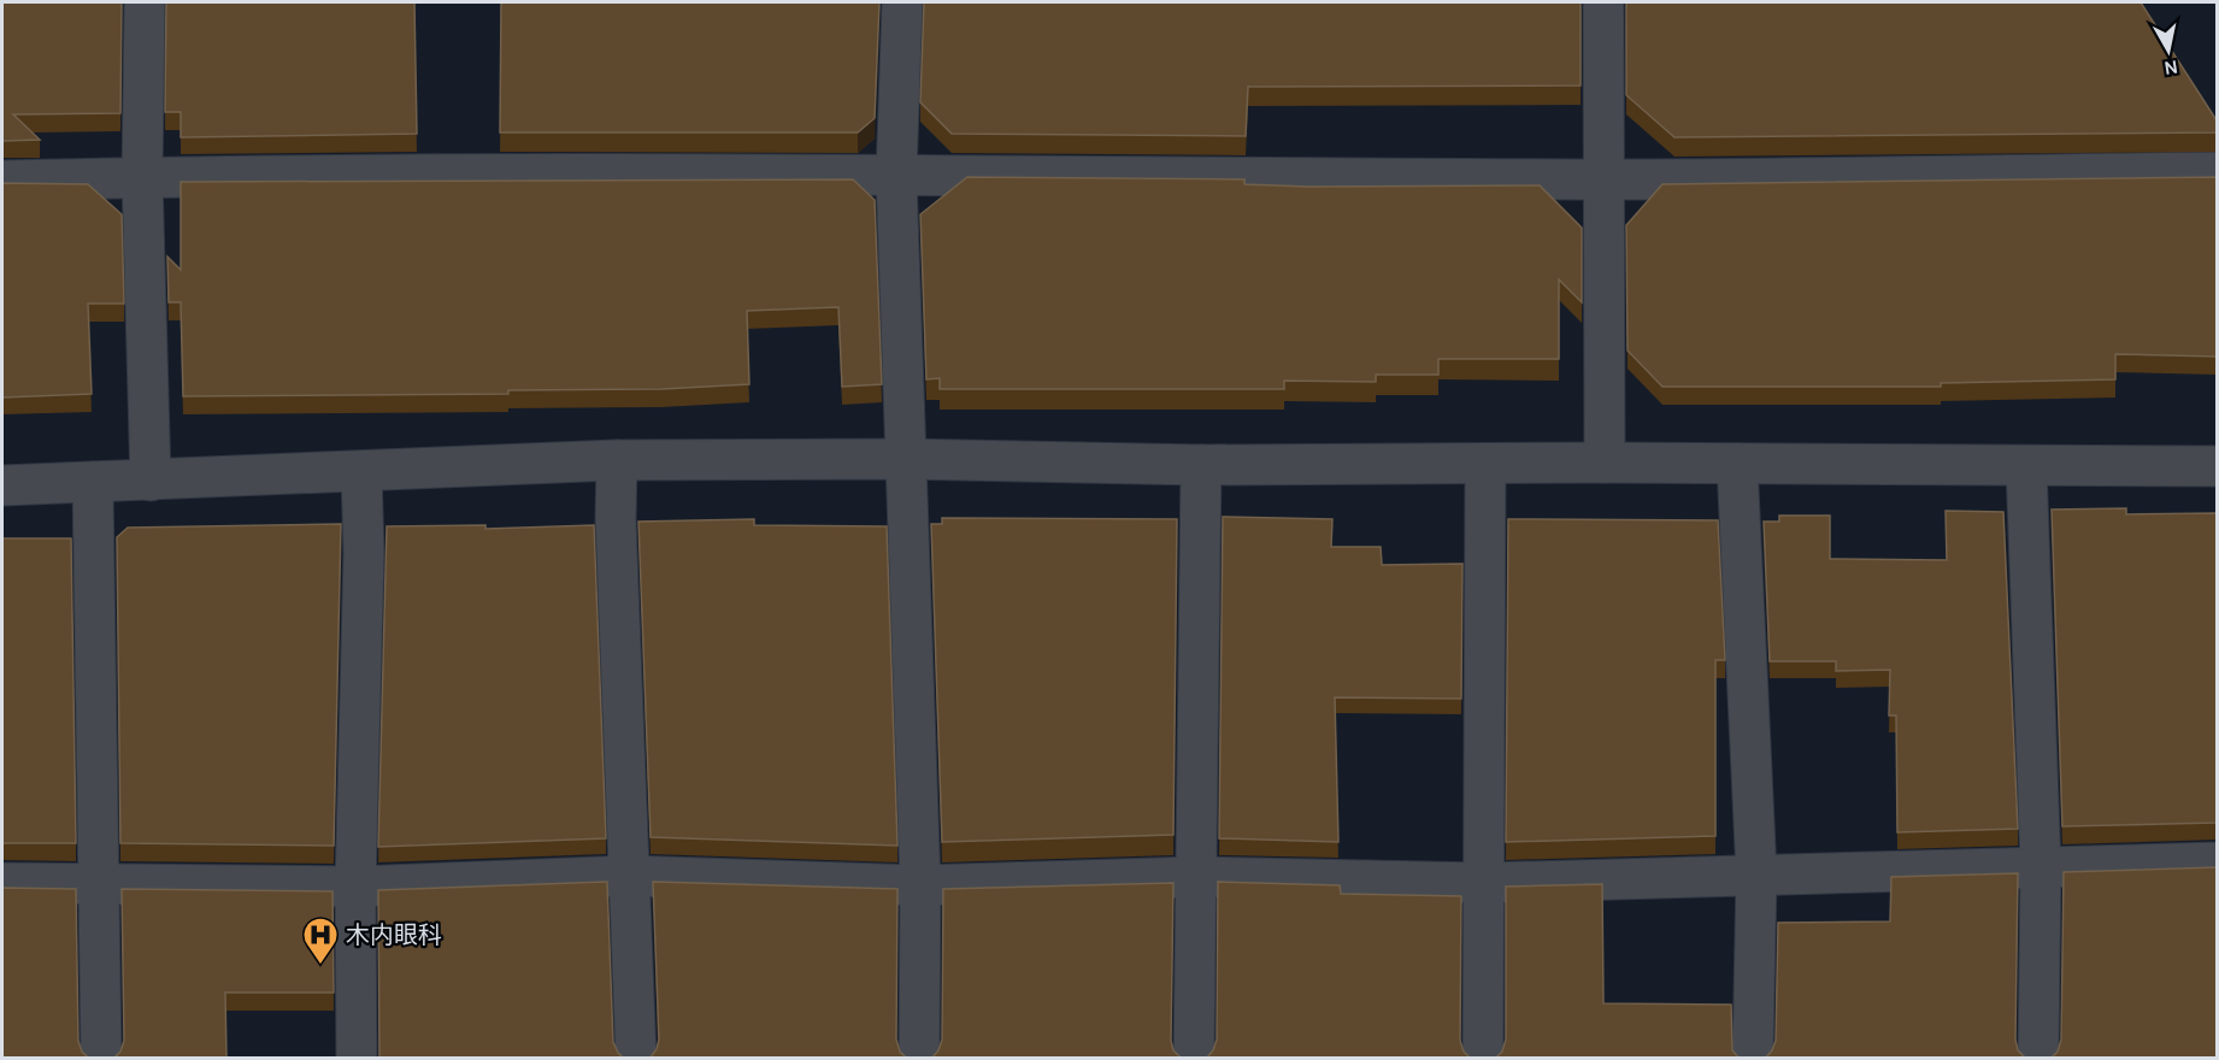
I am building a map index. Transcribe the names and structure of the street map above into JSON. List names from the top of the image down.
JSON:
{
  "places": {
    "hospital": ["木内眼科"]
  },
  "north": "bottom"
}
